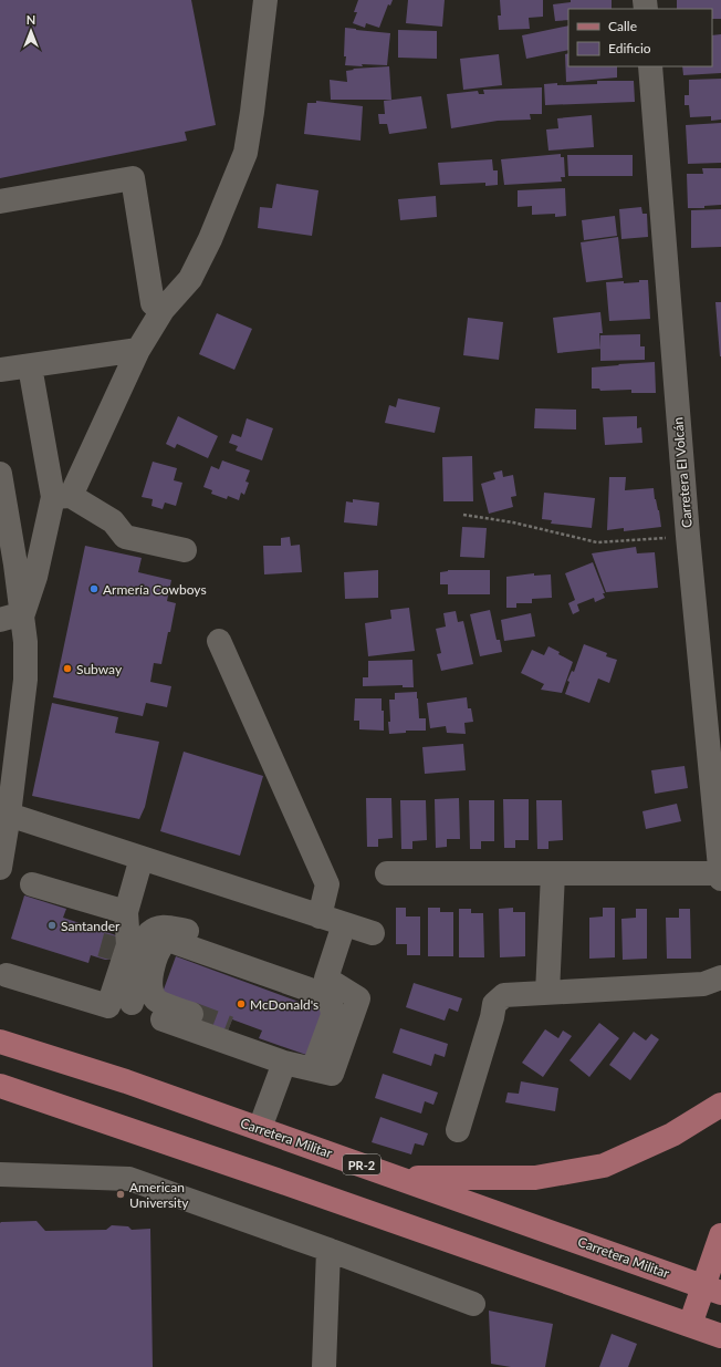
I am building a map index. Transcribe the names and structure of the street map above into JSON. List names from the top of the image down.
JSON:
{
  "streets": {
    "main road": ["Carretera Militar", "PR-2"],
    "street": ["Carretera El Volcán"]
  },
  "places": [
    "Armería Cowboys",
    "Subway",
    "Santander",
    "McDonald's",
    "American University"
  ],
  "legend": ["Calle", "Edificio"],
  "north": "top"
}
